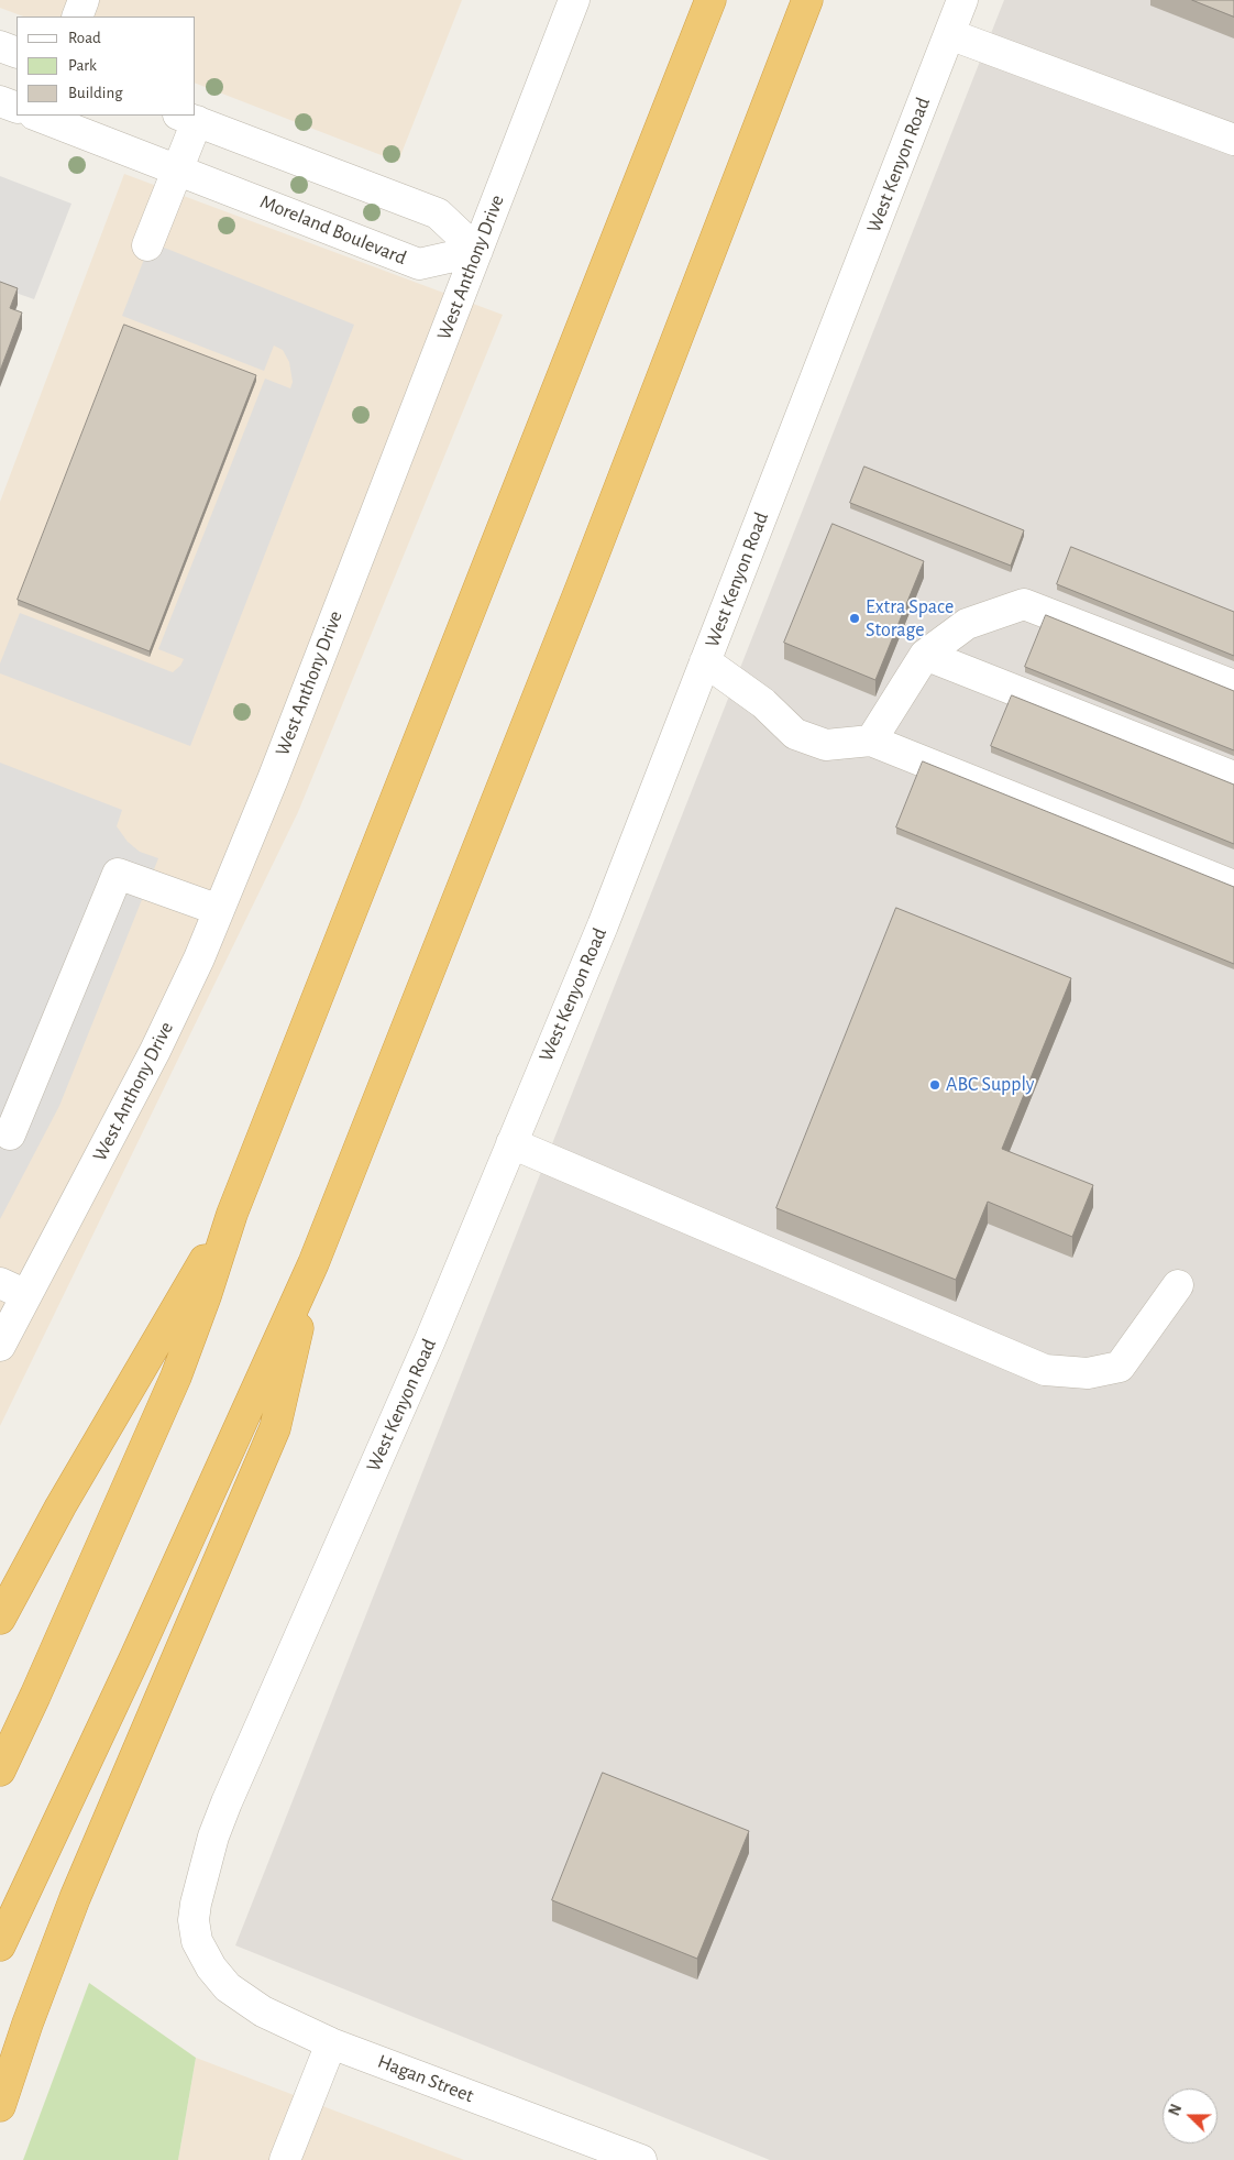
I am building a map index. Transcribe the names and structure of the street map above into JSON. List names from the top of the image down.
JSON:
{
  "streets": {
    "street": [
      "West Kenyon Road",
      "Moreland Boulevard",
      "West Anthony Drive",
      "Hagan Street"
    ]
  },
  "crossings": [
    ["West Kenyon Road", "Hagan Street"],
    ["Moreland Boulevard", "West Anthony Drive"]
  ],
  "places": ["Extra Space Storage", "ABC Supply"],
  "legend": ["Road", "Park", "Building"],
  "north": "left"
}
